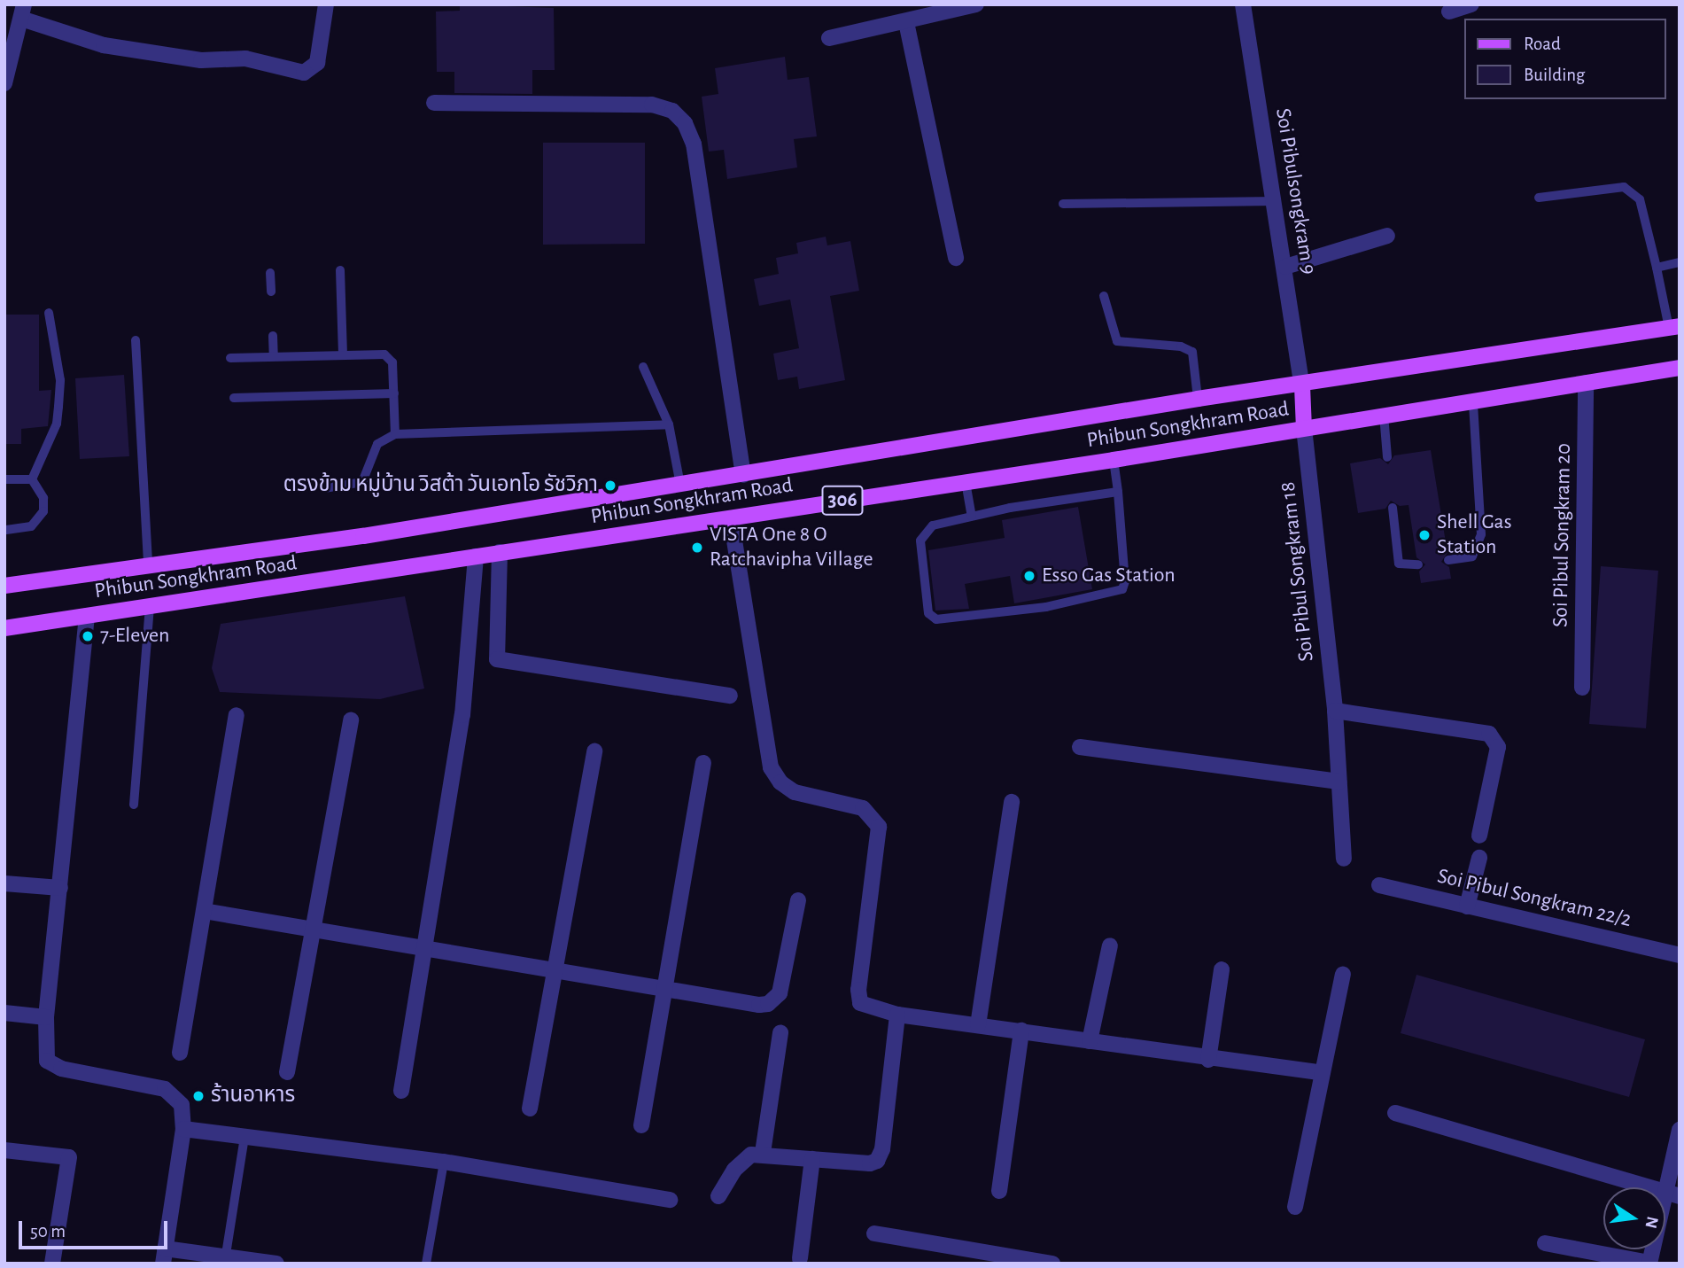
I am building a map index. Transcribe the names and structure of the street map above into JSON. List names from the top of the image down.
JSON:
{
  "streets": {
    "main road": ["Phibun Songkhram Road", "306"],
    "street": [
      "Soi Pibulsongkram 9",
      "Soi Pibul Songkram 20",
      "Soi Pibul Songkram 18",
      "Soi Pibul Songkram 22/2"
    ]
  },
  "crossings": [
    ["Soi Pibulsongkram 9", "Phibun Songkhram Road"],
    ["Phibun Songkhram Road", "Soi Pibul Songkram 20"],
    ["Phibun Songkhram Road", "Soi Pibul Songkram 18"]
  ],
  "places": [
    "ตรงข้าม หมู่บ้าน วิสต้า วันเอทโอ รัชวิภา",
    "Shell Gas Station",
    "VISTA One 8 O Ratchavipha Village",
    "Esso Gas Station",
    "7-Eleven",
    "ร้านอาหาร"
  ],
  "legend": ["Road", "Building"],
  "scale_bar": "50 m",
  "north": "right"
}
